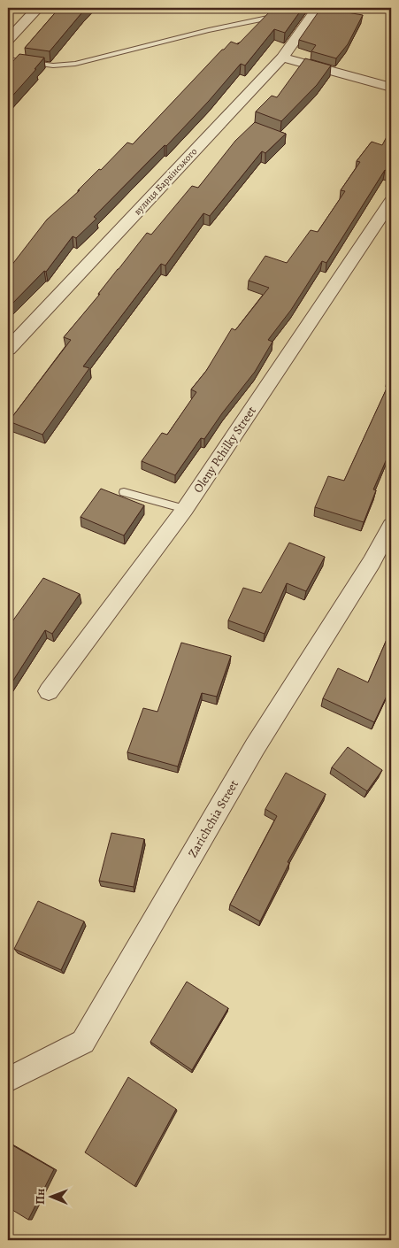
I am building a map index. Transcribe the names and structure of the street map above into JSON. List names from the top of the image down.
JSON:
{
  "streets": {
    "street": ["вулиця Барвінського", "Oleny Pchilky Street", "Zarichchia Street"]
  },
  "north": "left"
}
